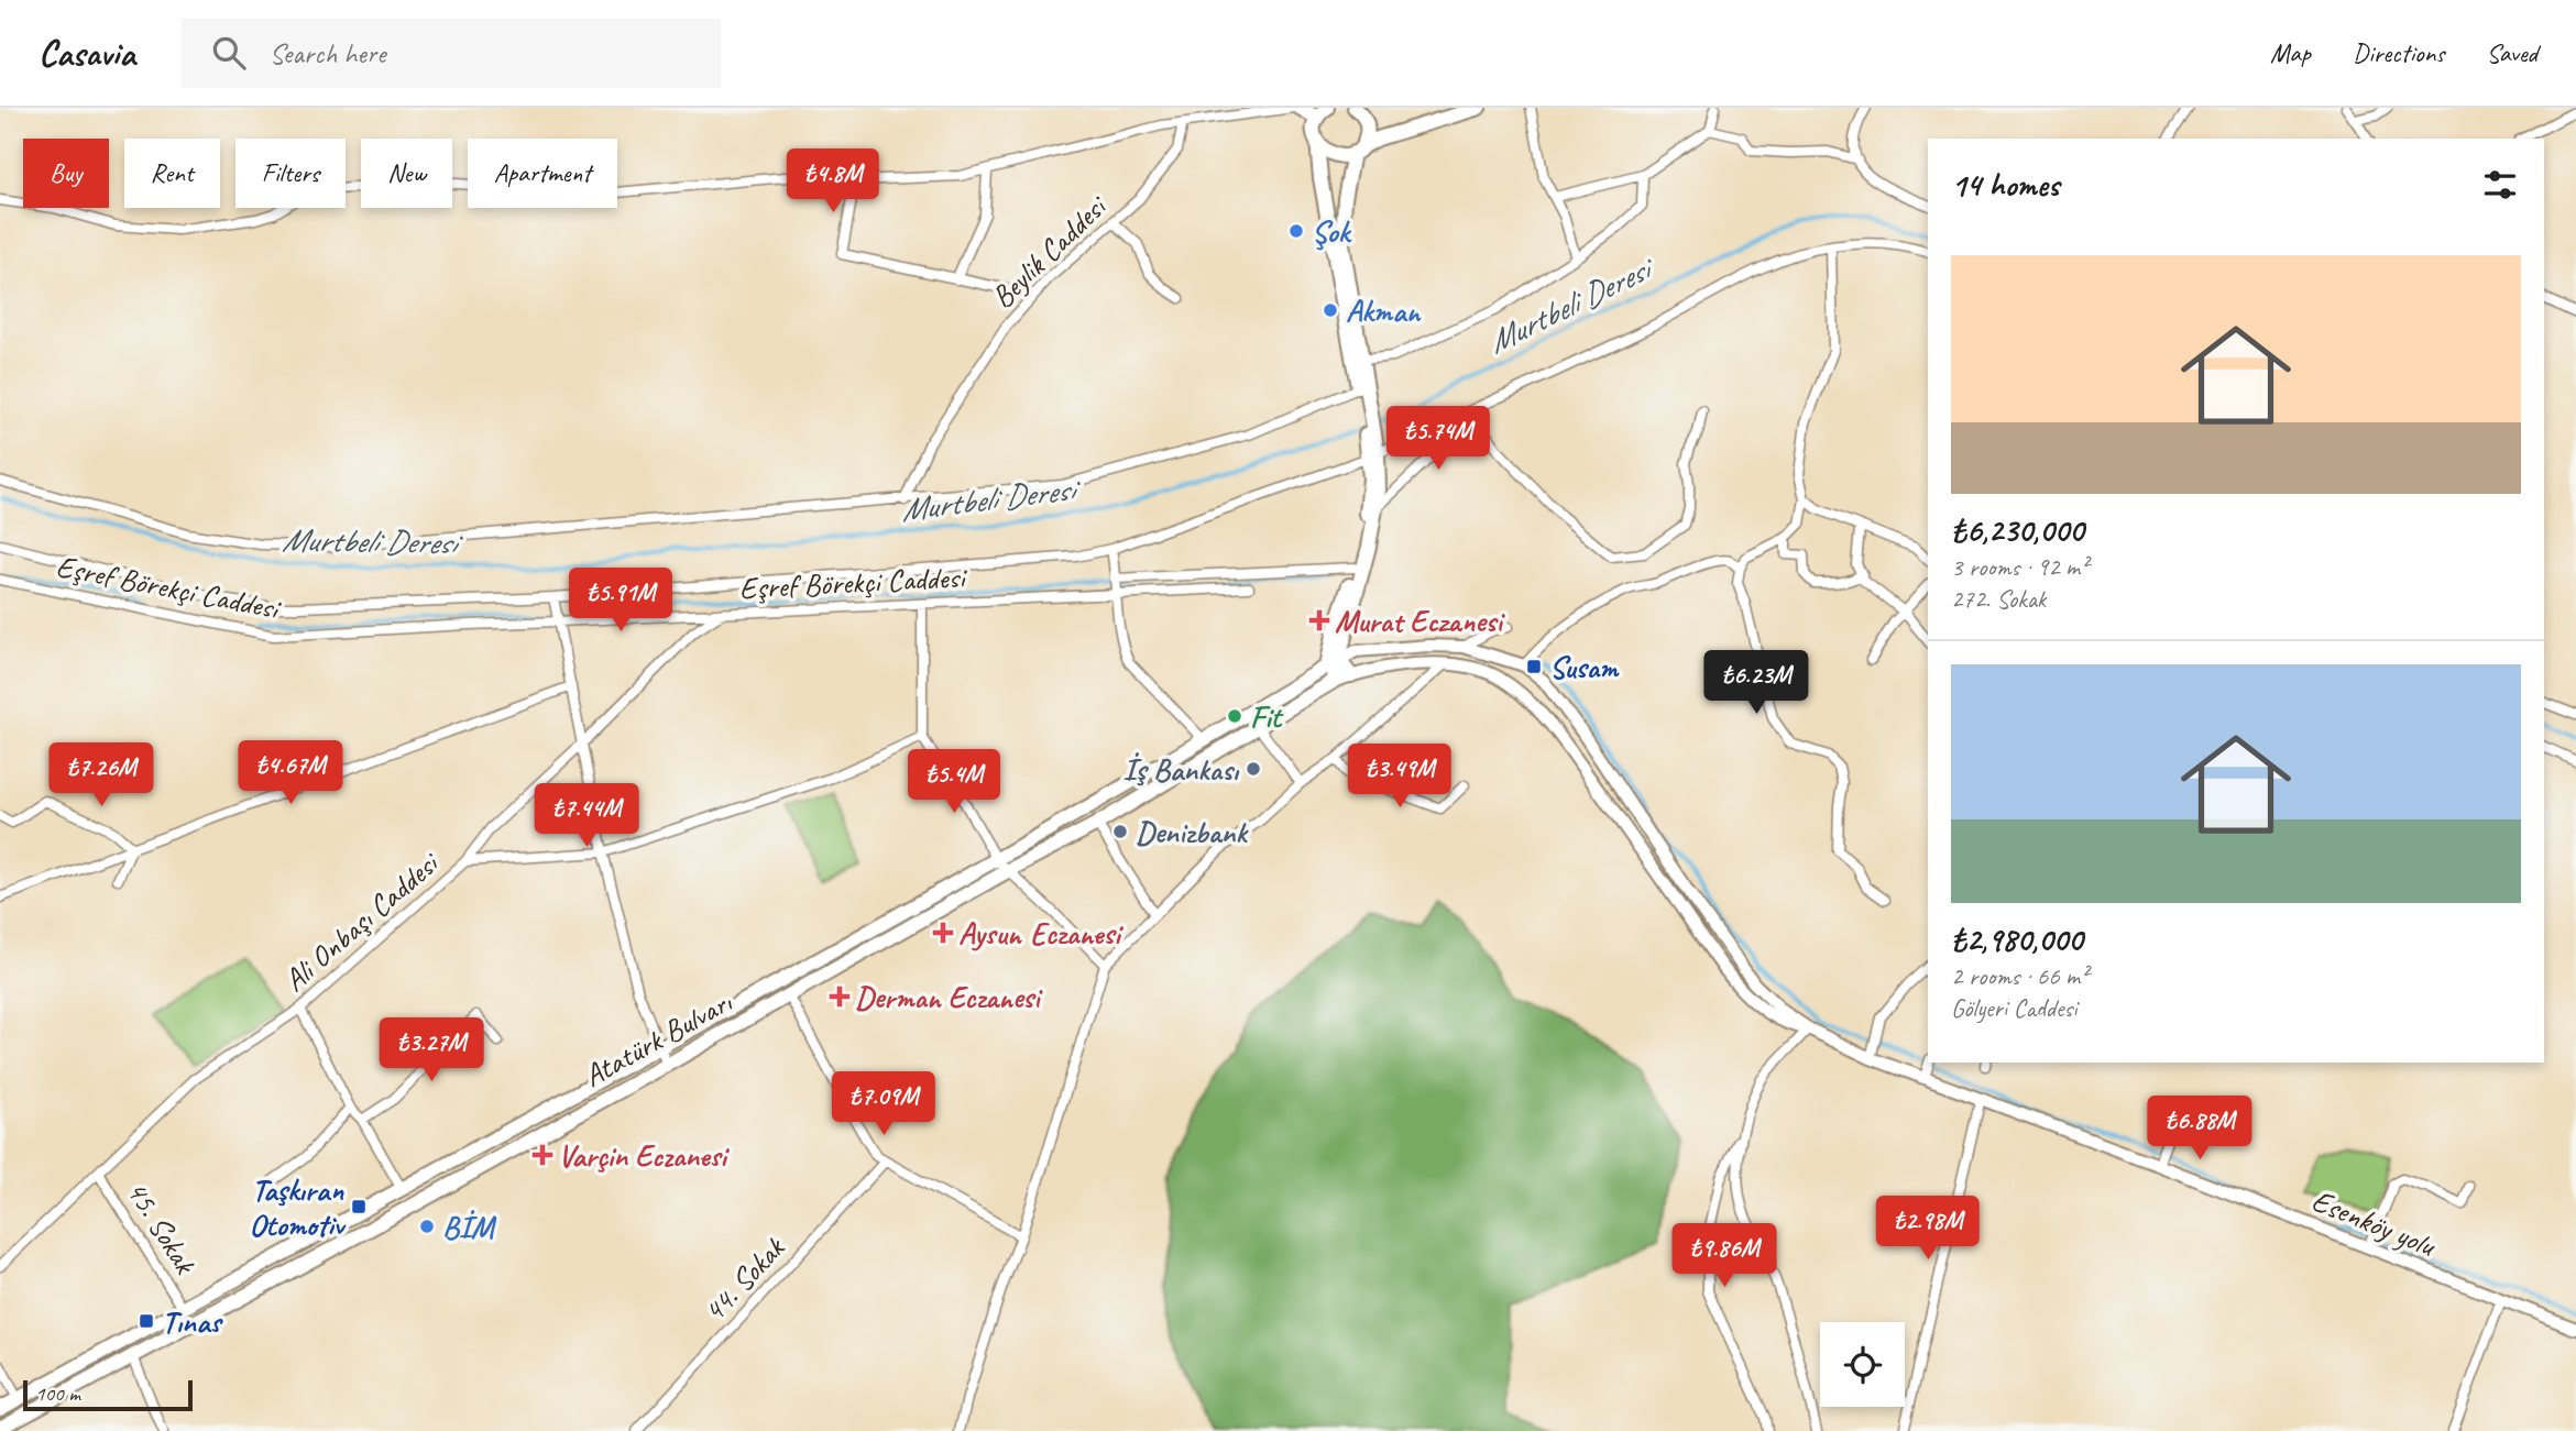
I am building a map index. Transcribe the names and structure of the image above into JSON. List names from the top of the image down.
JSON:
{
  "streets": {
    "main road": ["Atatürk Bulvarı"],
    "street": [
      "Beylik Caddesi",
      "Eşref Börekçi Caddesi",
      "Ali Onbaşı Caddesi",
      "Esenköy yolu",
      "45. Sokak",
      "44. Sokak"
    ]
  },
  "crossings": [
    ["Ali Onbaşı Caddesi", "45. Sokak"],
    ["Atatürk Bulvarı", "45. Sokak"]
  ],
  "water": ["Murtbeli Deresi"],
  "places": {
    "other": [
      "Şok",
      "Akman",
      "Fit",
      "İş Bankası",
      "Denizbank",
      "BİM"
    ],
    "health": [
      "Murat Eczanesi",
      "Aysun Eczanesi",
      "Derman Eczanesi",
      "Varçin Eczanesi"
    ],
    "transit": ["Susam", "Taşkıran Otomotiv", "Tınas"]
  },
  "scale_bar": "100 m",
  "page": {
    "header": "Casavia",
    "search": "Search here",
    "nav": ["Map", "Directions", "Saved"],
    "chip": [
      "Buy",
      "Rent",
      "Filters",
      "New",
      "Apartment"
    ],
    "heading": "14 homes",
    "price": [
      "₺4.8M",
      "₺5.74M",
      "₺5.91M",
      "₺6.23M",
      "₺4.67M",
      "₺7.26M",
      "₺3.49M",
      "₺5.4M",
      "₺7.44M",
      "₺3.27M",
      "₺7.09M",
      "₺6.88M",
      "₺2.98M",
      "₺9.86M"
    ],
    "list": [
      {
        "name": "₺6,230,000",
        "note": "3 rooms · 92 m² · 272. Sokak"
      },
      {
        "name": "₺2,980,000",
        "note": "2 rooms · 66 m² · Gölyeri Caddesi"
      }
    ],
    "scale": "100 m"
  }
}
